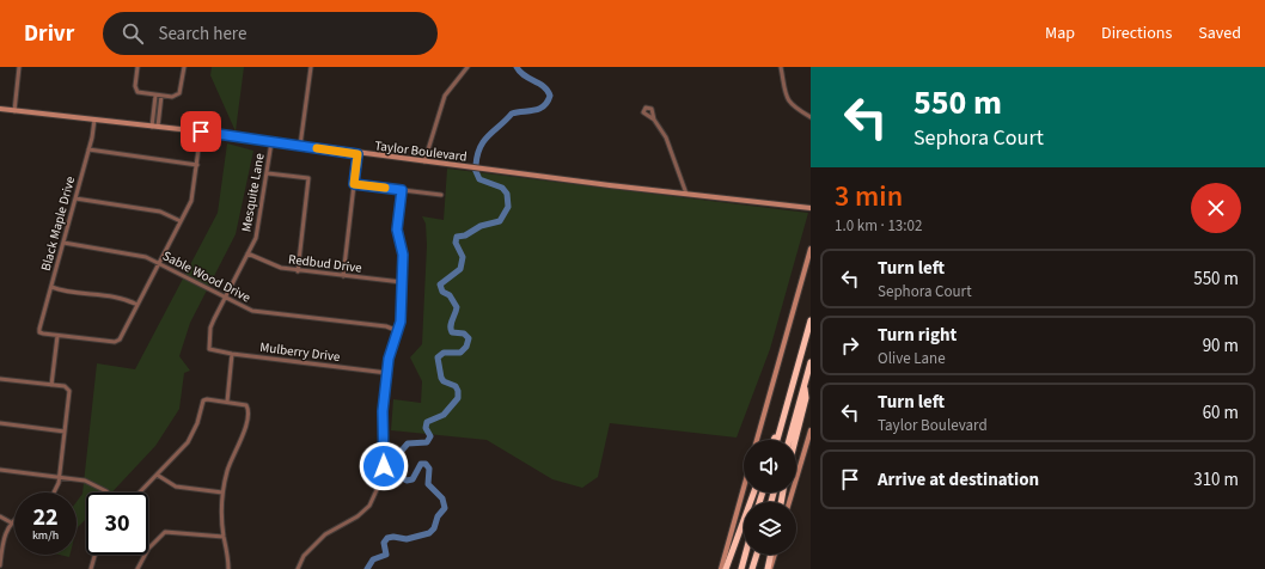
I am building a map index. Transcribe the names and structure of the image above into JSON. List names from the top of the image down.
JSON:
{
  "streets": {
    "street": [
      "Taylor Boulevard",
      "Mesquite Lane",
      "Black Maple Drive",
      "Redbud Drive",
      "Sable Wood Drive",
      "Mulberry Drive"
    ]
  },
  "crossings": [
    ["Taylor Boulevard", "Mesquite Lane"],
    ["Taylor Boulevard", "Black Maple Drive"],
    ["Mesquite Lane", "Redbud Drive"],
    ["Mesquite Lane", "Sable Wood Drive"],
    ["Mesquite Lane", "Mulberry Drive"],
    ["Black Maple Drive", "Sable Wood Drive"]
  ],
  "page": {
    "header": "Drivr",
    "search": "Search here",
    "nav": ["Map", "Directions", "Saved"],
    "turn": ["550 m", "Sephora Court"],
    "heading": ["3 min", "1.0 km · 13:02"],
    "list": [
      {
        "name": "Turn left",
        "note": "Sephora Court",
        "value": "550 m"
      },
      {
        "name": "Turn right",
        "note": "Olive Lane",
        "value": "90 m"
      },
      {
        "name": "Turn left",
        "note": "Taylor Boulevard",
        "value": "60 m"
      },
      {
        "name": "Arrive at destination",
        "value": "310 m"
      }
    ],
    "speed": "22 km/h",
    "limit": "30"
  }
}
